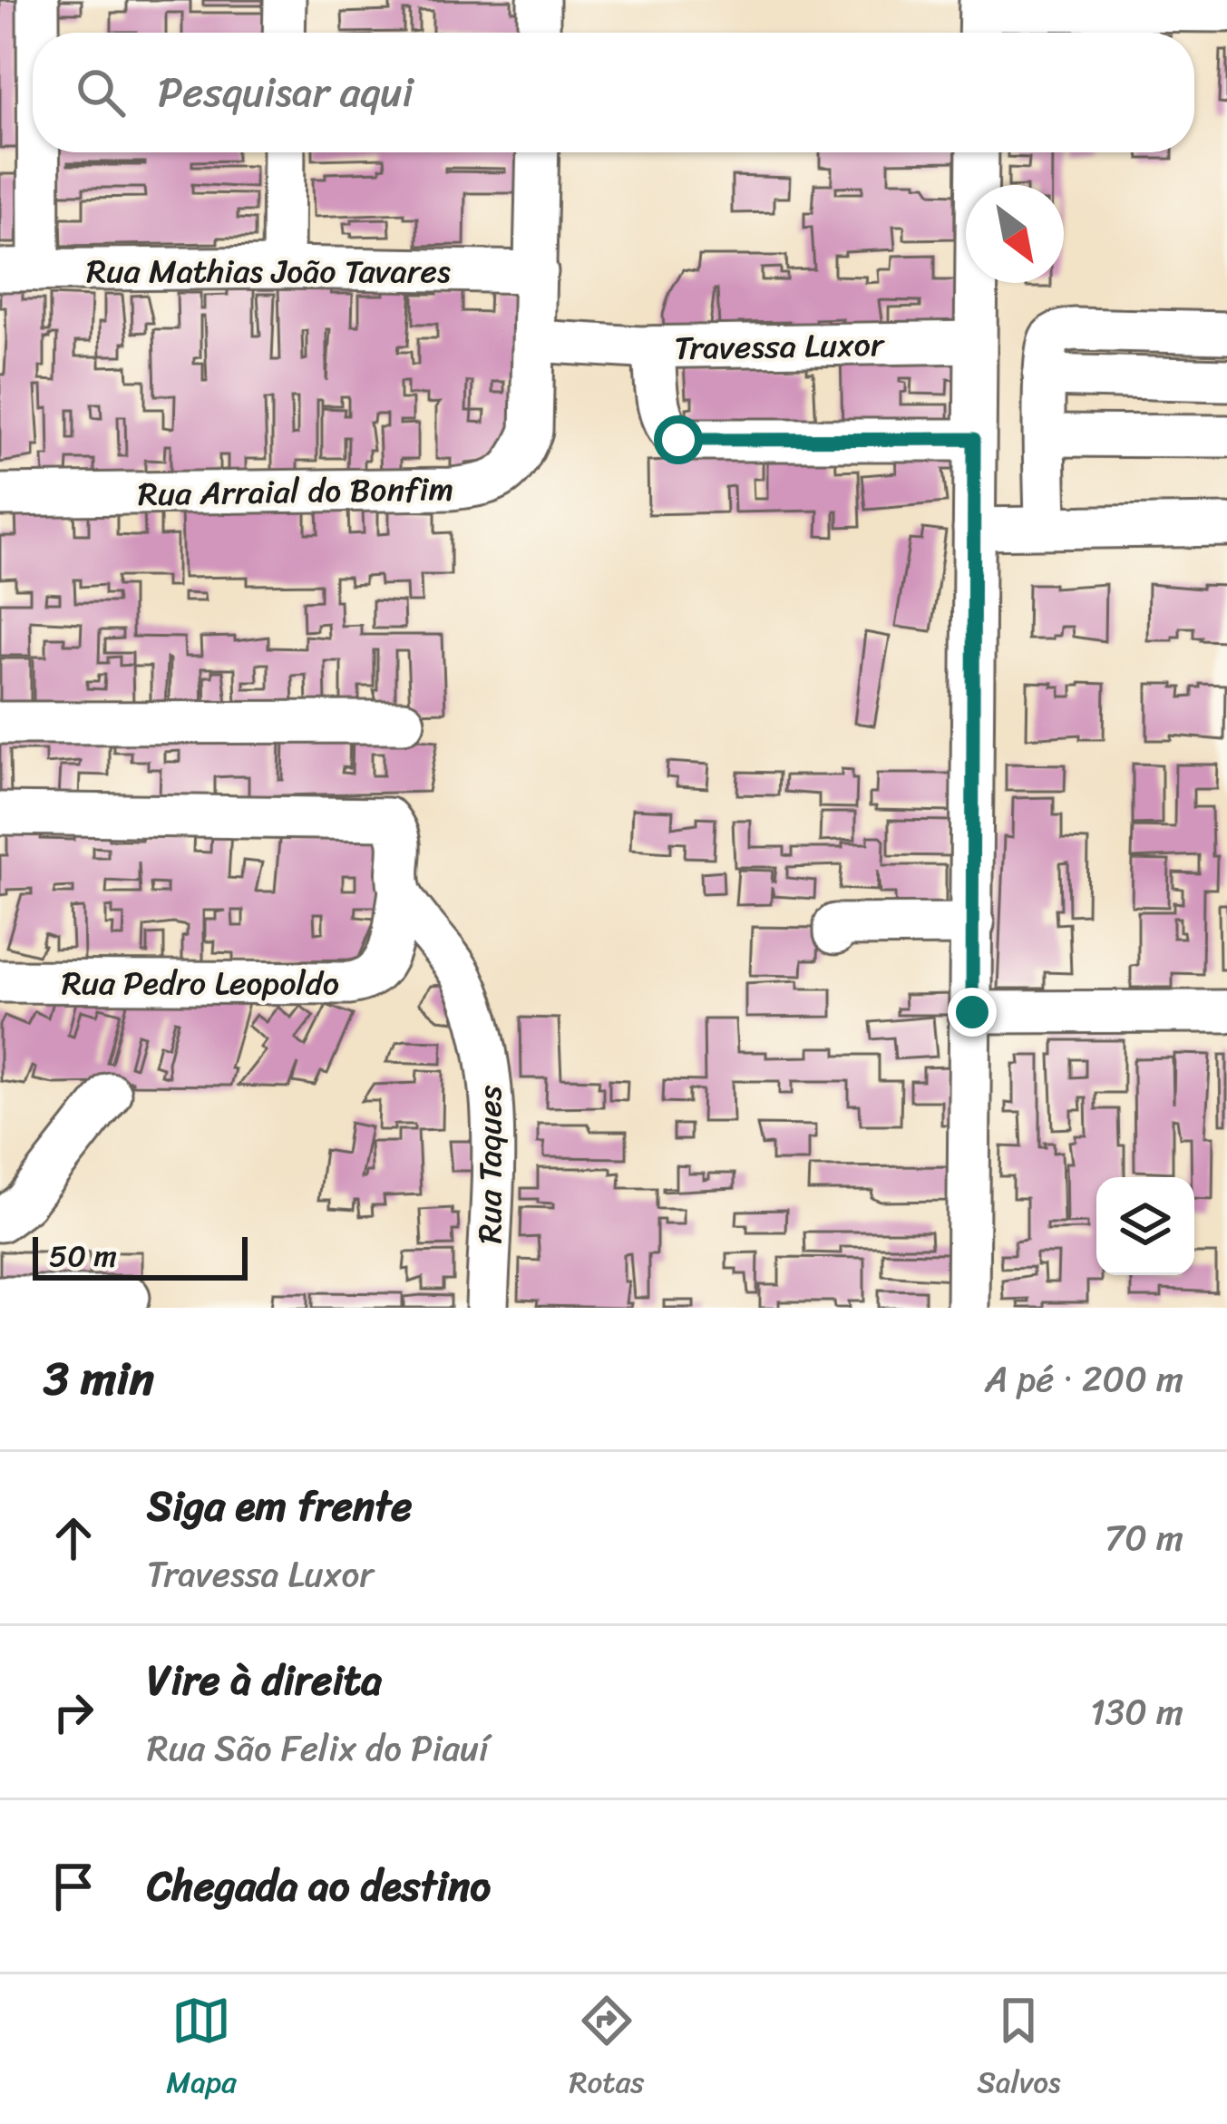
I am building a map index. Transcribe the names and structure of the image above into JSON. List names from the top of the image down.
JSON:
{
  "streets": {
    "street": [
      "Rua Mathias João Tavares",
      "Travessa Luxor",
      "Rua Arraial do Bonfim",
      "Rua Pedro Leopoldo",
      "Rua Taques"
    ]
  },
  "crossings": [
    ["Rua Mathias João Tavares", "Rua Arraial do Bonfim"],
    ["Rua Pedro Leopoldo", "Rua Taques"]
  ],
  "scale_bar": "50 m",
  "north": "bottom right",
  "page": {
    "search": "Pesquisar aqui",
    "scale": "50 m",
    "heading": ["3 min", "A pé · 200 m"],
    "list": [
      ["Siga em frente", "Travessa Luxor", "70 m"],
      ["Vire à direita", "Rua São Felix do Piauí", "130 m"],
      "Chegada ao destino"
    ],
    "nav": ["Mapa", "Rotas", "Salvos"]
  }
}
